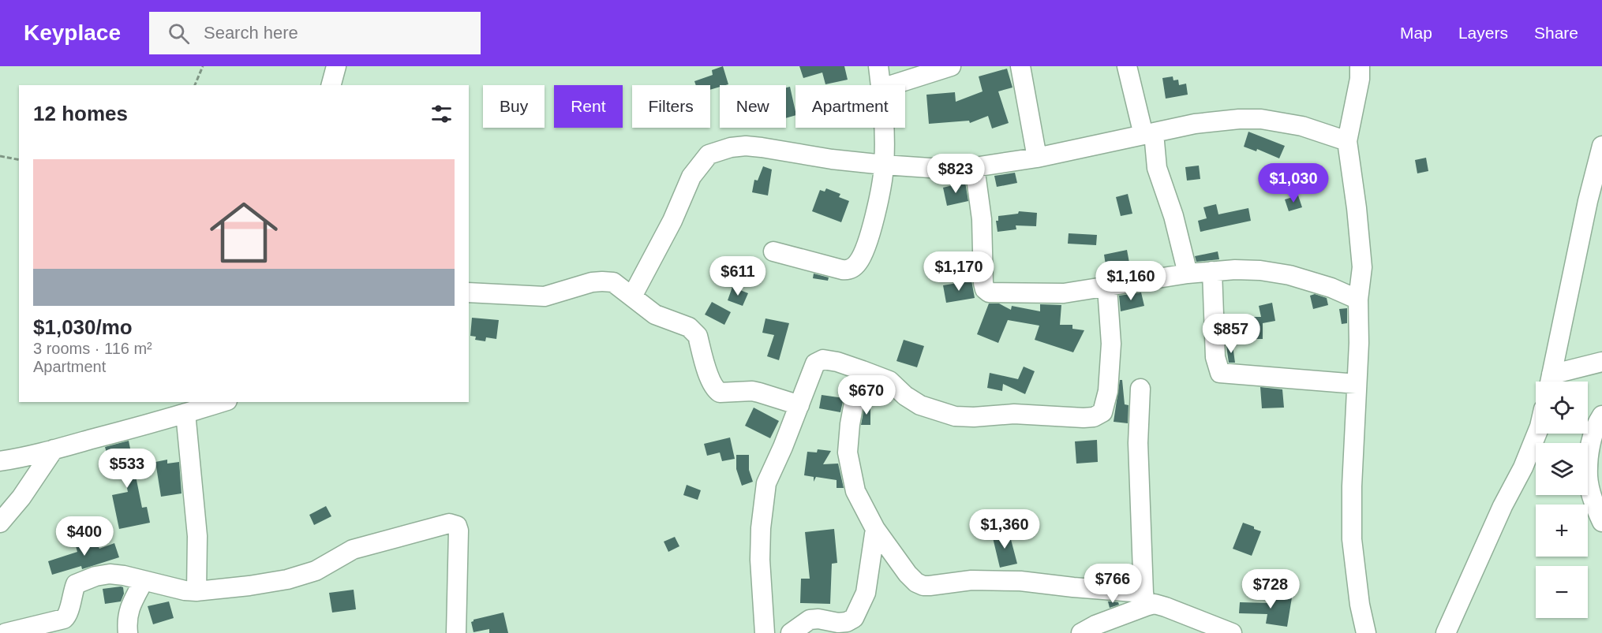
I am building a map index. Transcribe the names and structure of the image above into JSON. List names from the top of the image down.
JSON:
{
  "page": {
    "header": "Keyplace",
    "search": "Search here",
    "nav": ["Map", "Layers", "Share"],
    "chip": [
      "Buy",
      "Rent",
      "Filters",
      "New",
      "Apartment"
    ],
    "heading": "12 homes",
    "list": [
      {
        "name": "$1,030/mo",
        "note": "3 rooms · 116 m² · Apartment"
      }
    ],
    "price": [
      "$823",
      "$1,030",
      "$1,170",
      "$611",
      "$1,160",
      "$857",
      "$670",
      "$533",
      "$1,360",
      "$400",
      "$766",
      "$728"
    ],
    "map_buttons": ["+", "−"]
  }
}
